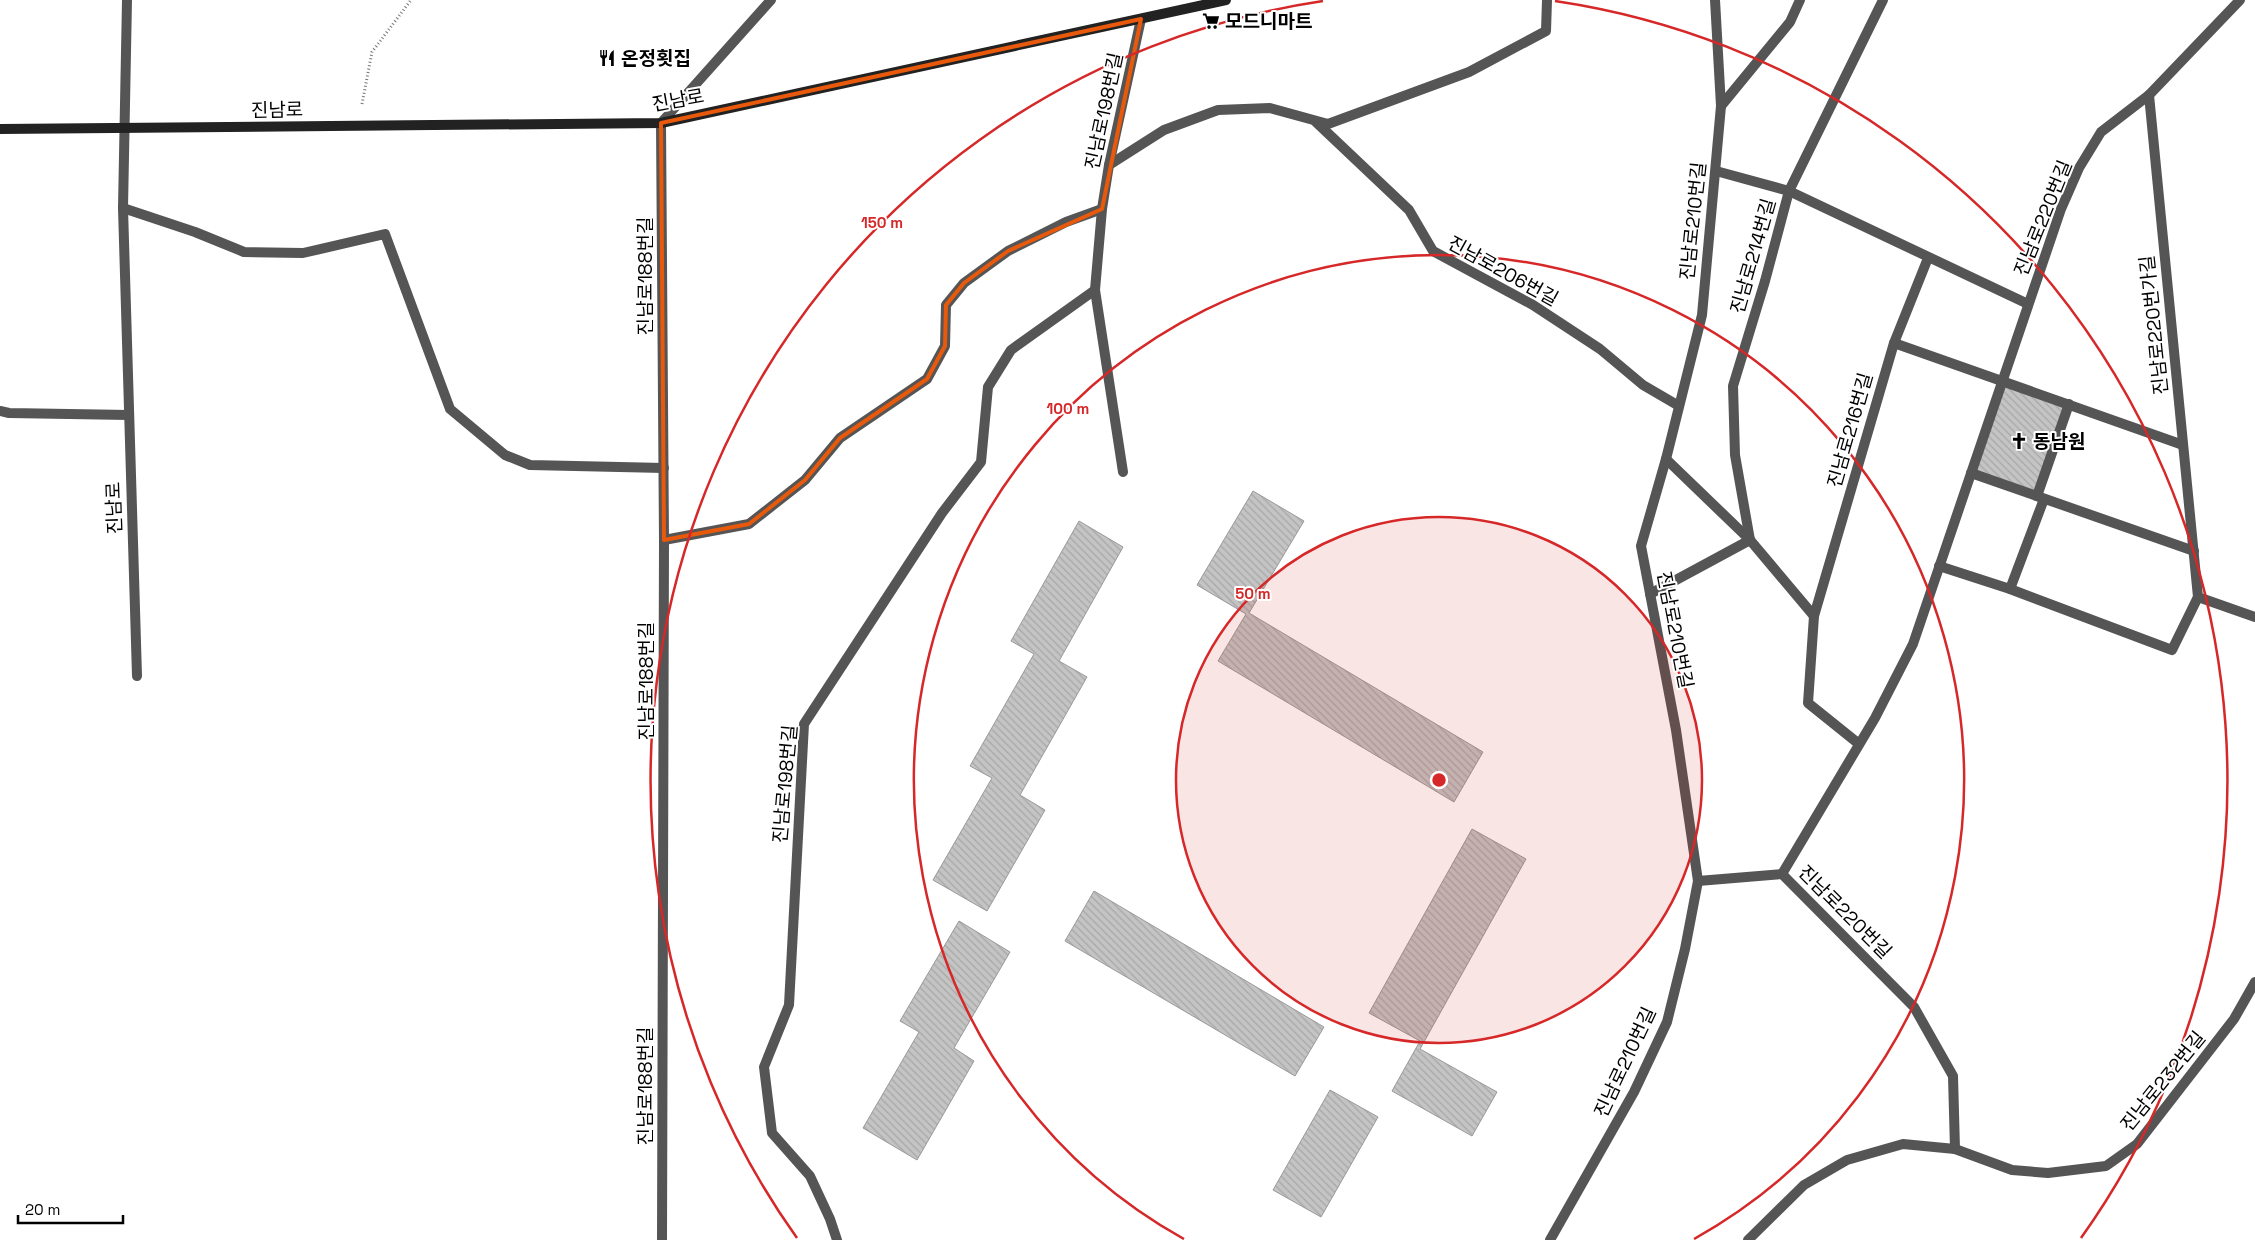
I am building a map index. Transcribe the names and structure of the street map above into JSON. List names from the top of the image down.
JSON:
{
  "streets": {
    "main road": ["진남로"],
    "street": [
      "진남로198번길",
      "진남로220번길",
      "진남로210번길",
      "진남로214번길",
      "진남로206번길",
      "진남로188번길",
      "진남로220번가길",
      "진남로216번길",
      "진남로232번길"
    ]
  },
  "crossings": [
    ["진남로", "진남로198번길"],
    ["진남로", "진남로188번길"],
    ["진남로198번길", "진남로206번길"],
    ["진남로220번길", "진남로220번가길"],
    ["진남로220번길", "진남로216번길"],
    ["진남로220번길", "진남로232번길"],
    ["진남로210번길", "진남로206번길"]
  ],
  "places": {
    "supermarket": ["모드니마트"],
    "restaurant": ["온정횟집"],
    "church": ["동남원"]
  },
  "scale_bar": "20 m",
  "rings": ["150 m", "100 m", "50 m"]
}
